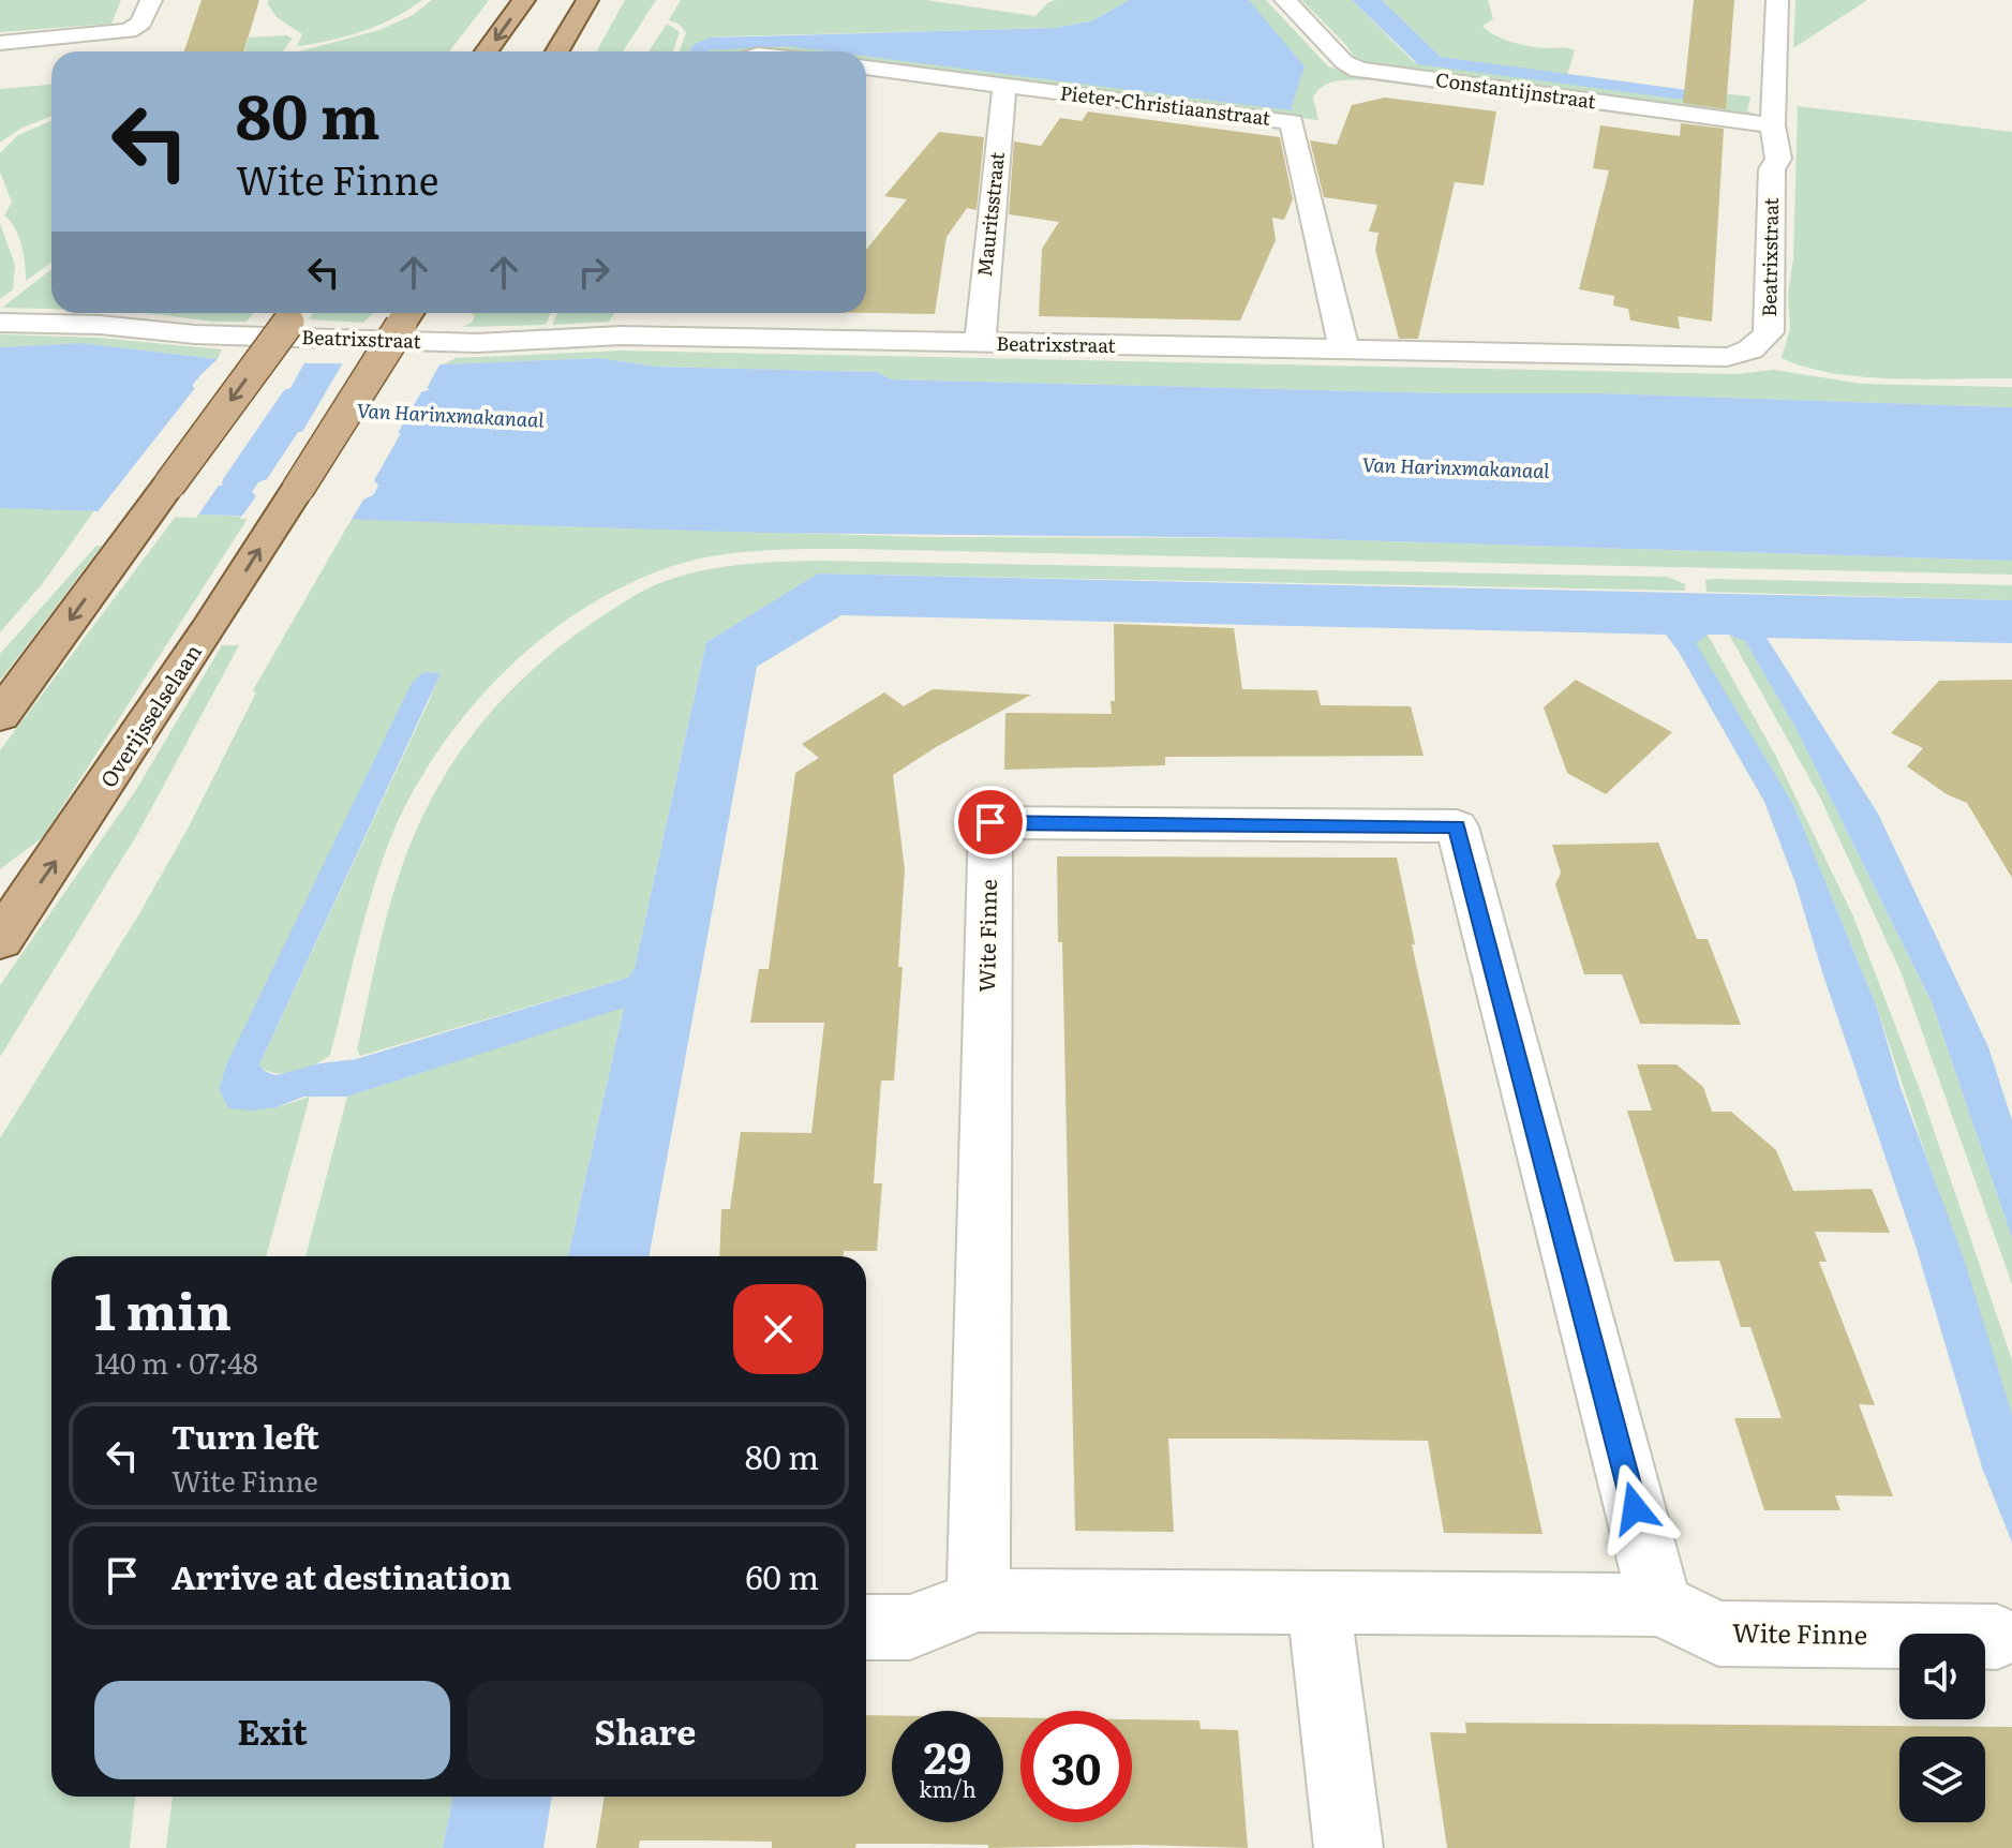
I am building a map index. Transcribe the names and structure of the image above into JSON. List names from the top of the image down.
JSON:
{
  "streets": {
    "main road": ["Overijsselselaan"],
    "street": [
      "Constantijnstraat",
      "Pieter-Christiaanstraat",
      "Mauritsstraat",
      "Beatrixstraat",
      "Wite Finne"
    ]
  },
  "crossings": [
    ["Constantijnstraat", "Beatrixstraat"],
    ["Pieter-Christiaanstraat", "Mauritsstraat"],
    ["Pieter-Christiaanstraat", "Beatrixstraat"],
    ["Mauritsstraat", "Beatrixstraat"]
  ],
  "water": ["Van Harinxmakanaal"],
  "page": {
    "turn": ["80 m", "Wite Finne"],
    "heading": ["1 min", "140 m · 07:48"],
    "list": [
      {
        "name": "Turn left",
        "note": "Wite Finne",
        "value": "80 m"
      },
      {
        "name": "Arrive at destination",
        "value": "60 m"
      }
    ],
    "buttons": ["Exit", "Share"],
    "speed": "29 km/h",
    "limit": "30"
  }
}
